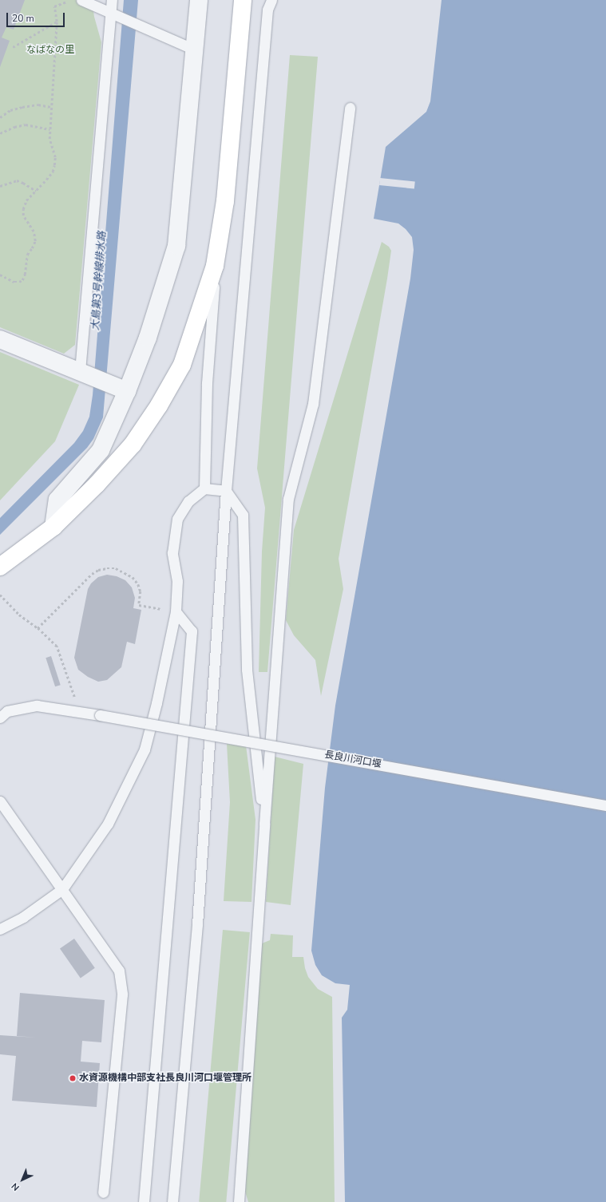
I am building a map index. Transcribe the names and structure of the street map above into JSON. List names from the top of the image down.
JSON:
{
  "streets": {
    "lane": ["長良川河口堰"]
  },
  "water": ["大島第3号幹線排水路"],
  "parks": ["なばなの里"],
  "places": ["水資源機構中部支社長良川河口堰管理所"],
  "scale_bar": "20 m",
  "north": "bottom left"
}
